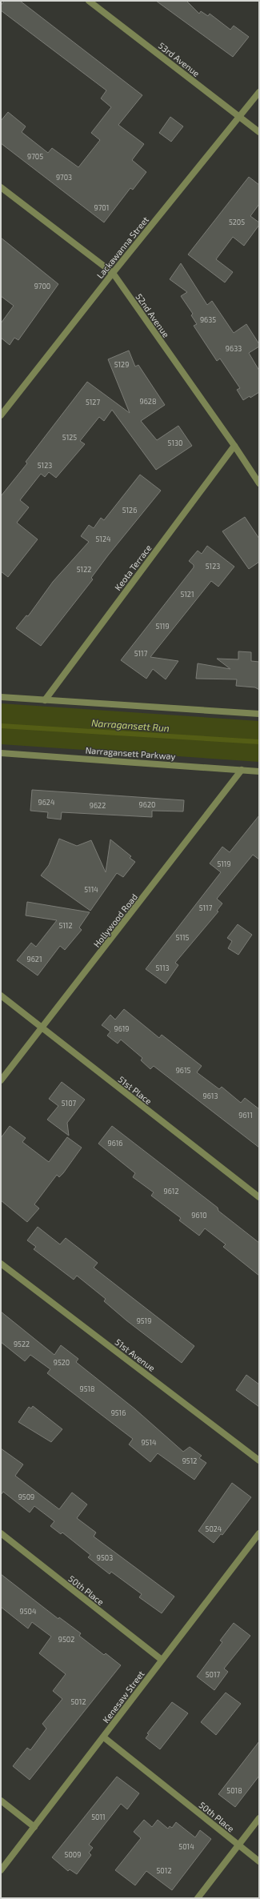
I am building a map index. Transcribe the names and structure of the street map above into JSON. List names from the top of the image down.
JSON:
{
  "streets": {
    "street": [
      "53rd Avenue",
      "Lackawanna Street",
      "52nd Avenue",
      "Keota Terrace",
      "Narragansett Parkway",
      "Hollywood Road",
      "51st Place",
      "51st Avenue",
      "50th Place",
      "Kenesaw Street"
    ]
  },
  "crossings": [
    ["53rd Avenue", "Lackawanna Street"],
    ["Lackawanna Street", "52nd Avenue"],
    ["52nd Avenue", "Keota Terrace"],
    ["Narragansett Parkway", "Hollywood Road"],
    ["Hollywood Road", "51st Place"],
    ["50th Place", "Kenesaw Street"]
  ],
  "water": ["Narragansett Run"],
  "house_numbers": [
    "9705",
    "9703",
    "9701",
    "5205",
    "9700",
    "9635",
    "9633",
    "5129",
    "9628",
    "5127",
    "5125",
    "5130",
    "5123",
    "5126",
    "5124",
    "5123",
    "5122",
    "5121",
    "5119",
    "5117",
    "9624",
    "9620",
    "9622",
    "5119",
    "5114",
    "5117",
    "5112",
    "5115",
    "9621",
    "5113",
    "9619",
    "9615",
    "9613",
    "5107",
    "9611",
    "9616",
    "9612",
    "9610",
    "9519",
    "9522",
    "9520",
    "9518",
    "9516",
    "9514",
    "9512",
    "9509",
    "5024",
    "9503",
    "9504",
    "9502",
    "5017",
    "5012",
    "5018",
    "5011",
    "5014",
    "5009",
    "5012"
  ]
}
